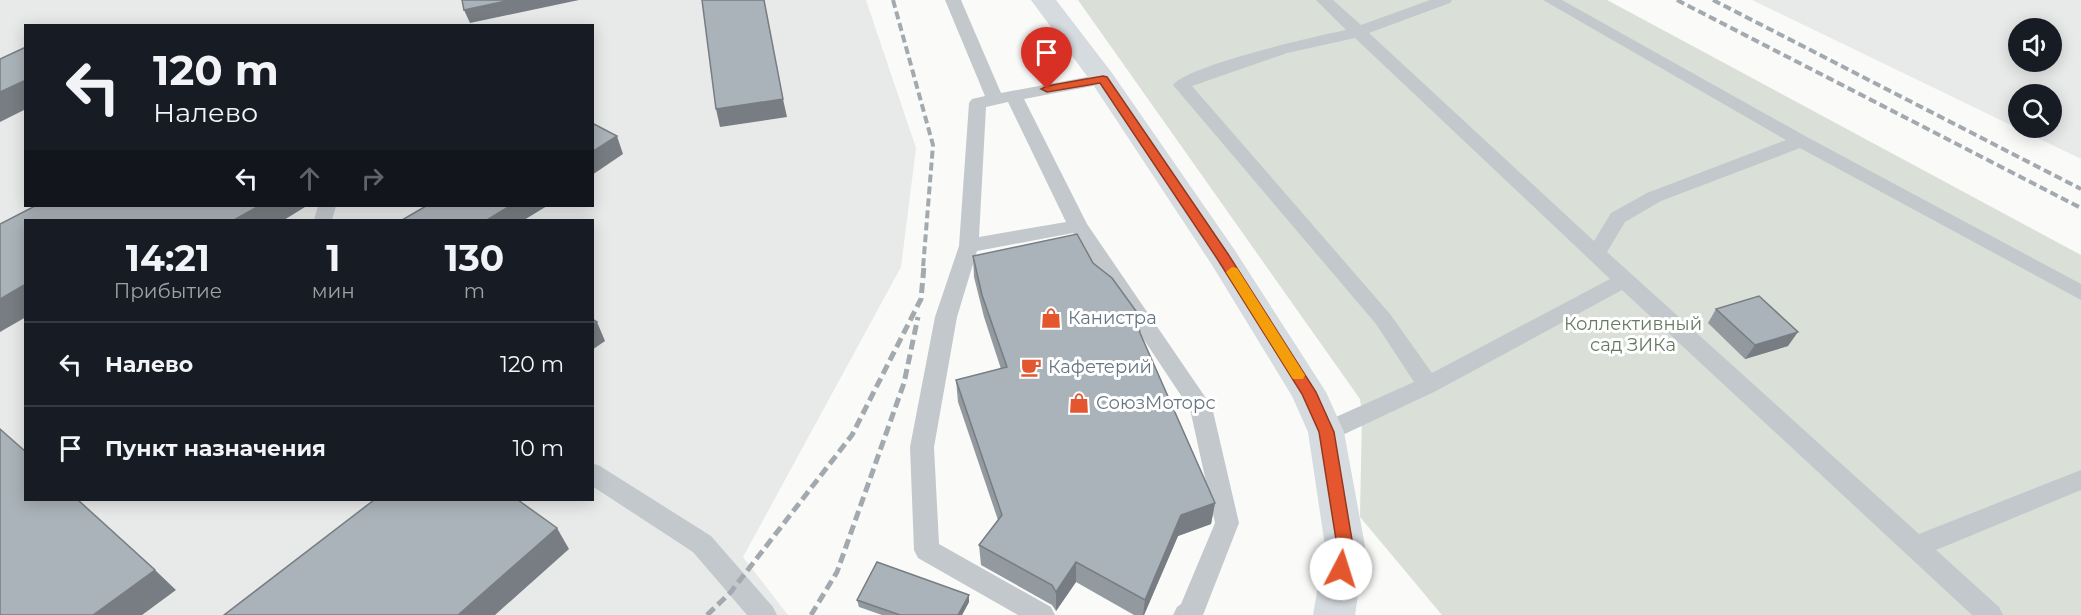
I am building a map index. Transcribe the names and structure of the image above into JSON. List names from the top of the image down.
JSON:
{
  "parks": ["Коллективный сад ЗИКа"],
  "places": {
    "shop": ["Канистра", "СоюзМоторс"],
    "cafe": ["Кафетерий"]
  },
  "page": {
    "turn": ["120 m", "Налево"],
    "eta": [
      "14:21",
      "Прибытие",
      "1",
      "мин",
      "130",
      "m"
    ],
    "list": [
      {
        "name": "Налево",
        "value": "120 m"
      },
      {
        "name": "Пункт назначения",
        "value": "10 m"
      }
    ]
  }
}
